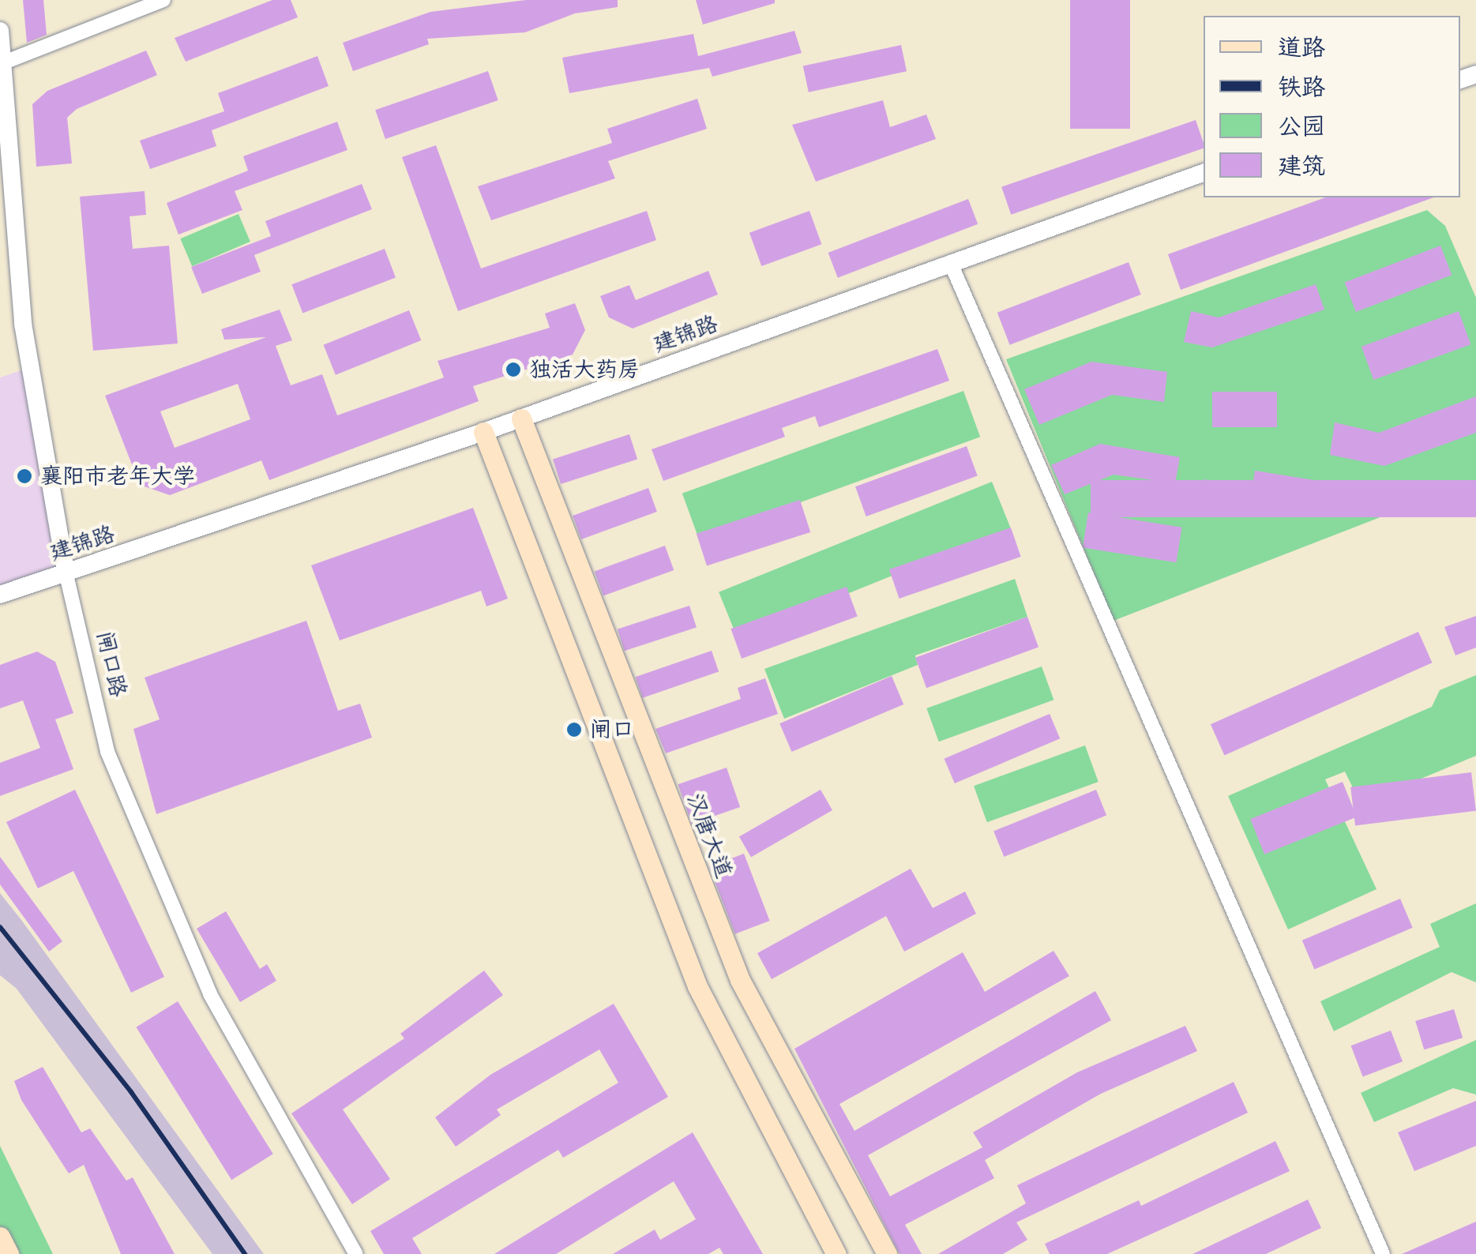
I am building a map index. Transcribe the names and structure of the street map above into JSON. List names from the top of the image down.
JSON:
{
  "streets": {
    "main road": ["汉唐大道"],
    "street": ["建锦路", "闸口路"]
  },
  "crossings": [
    ["建锦路", "闸口路"],
    ["建锦路", "汉唐大道"]
  ],
  "places": ["独活大药房", "襄阳市老年大学", "闸口"],
  "legend": [
    "道路",
    "铁路",
    "公园",
    "建筑"
  ]
}
